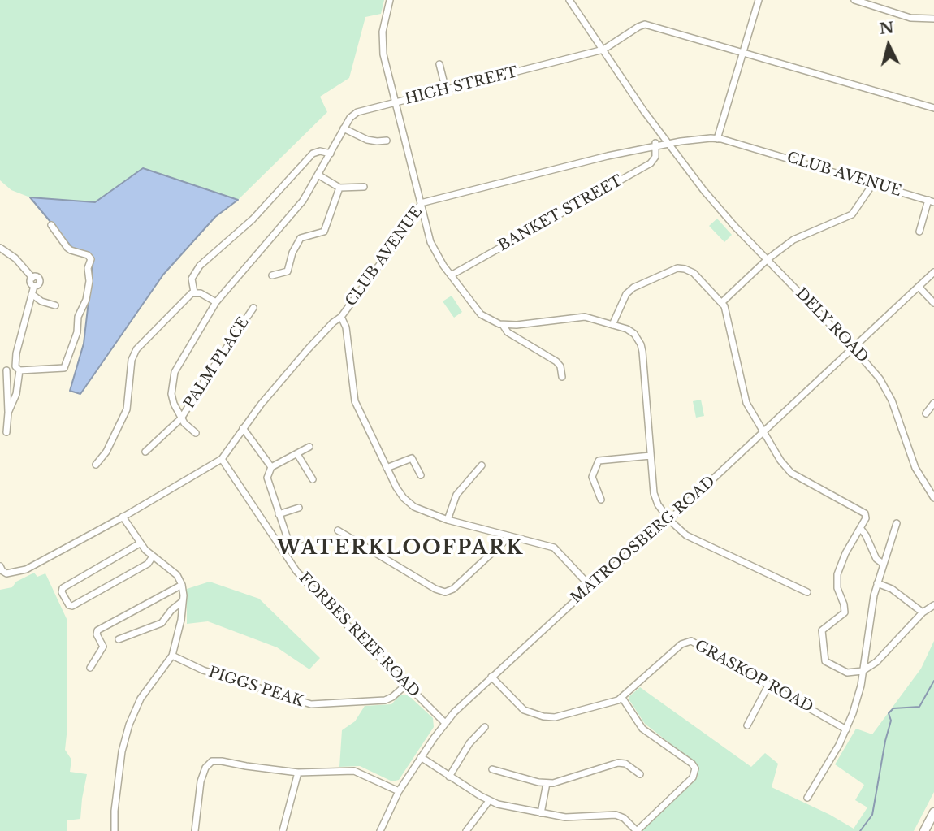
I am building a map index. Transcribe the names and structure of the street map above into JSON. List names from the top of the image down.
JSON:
{
  "streets": {
    "street": [
      "HIGH STREET",
      "CLUB AVENUE",
      "BANKET STREET",
      "DELY ROAD",
      "PALM PLACE",
      "MATROOSBERG ROAD",
      "FORBES REEF ROAD",
      "GRASKOP ROAD",
      "PIGGS PEAK"
    ]
  },
  "crossings": [
    ["HIGH STREET", "DELY ROAD"],
    ["HIGH STREET", "PALM PLACE"],
    ["CLUB AVENUE", "BANKET STREET"],
    ["CLUB AVENUE", "DELY ROAD"],
    ["CLUB AVENUE", "FORBES REEF ROAD"],
    ["DELY ROAD", "MATROOSBERG ROAD"],
    ["MATROOSBERG ROAD", "FORBES REEF ROAD"],
    ["MATROOSBERG ROAD", "GRASKOP ROAD"],
    ["FORBES REEF ROAD", "PIGGS PEAK"]
  ],
  "districts": ["WATERKLOOFPARK"],
  "north": "top"
}
